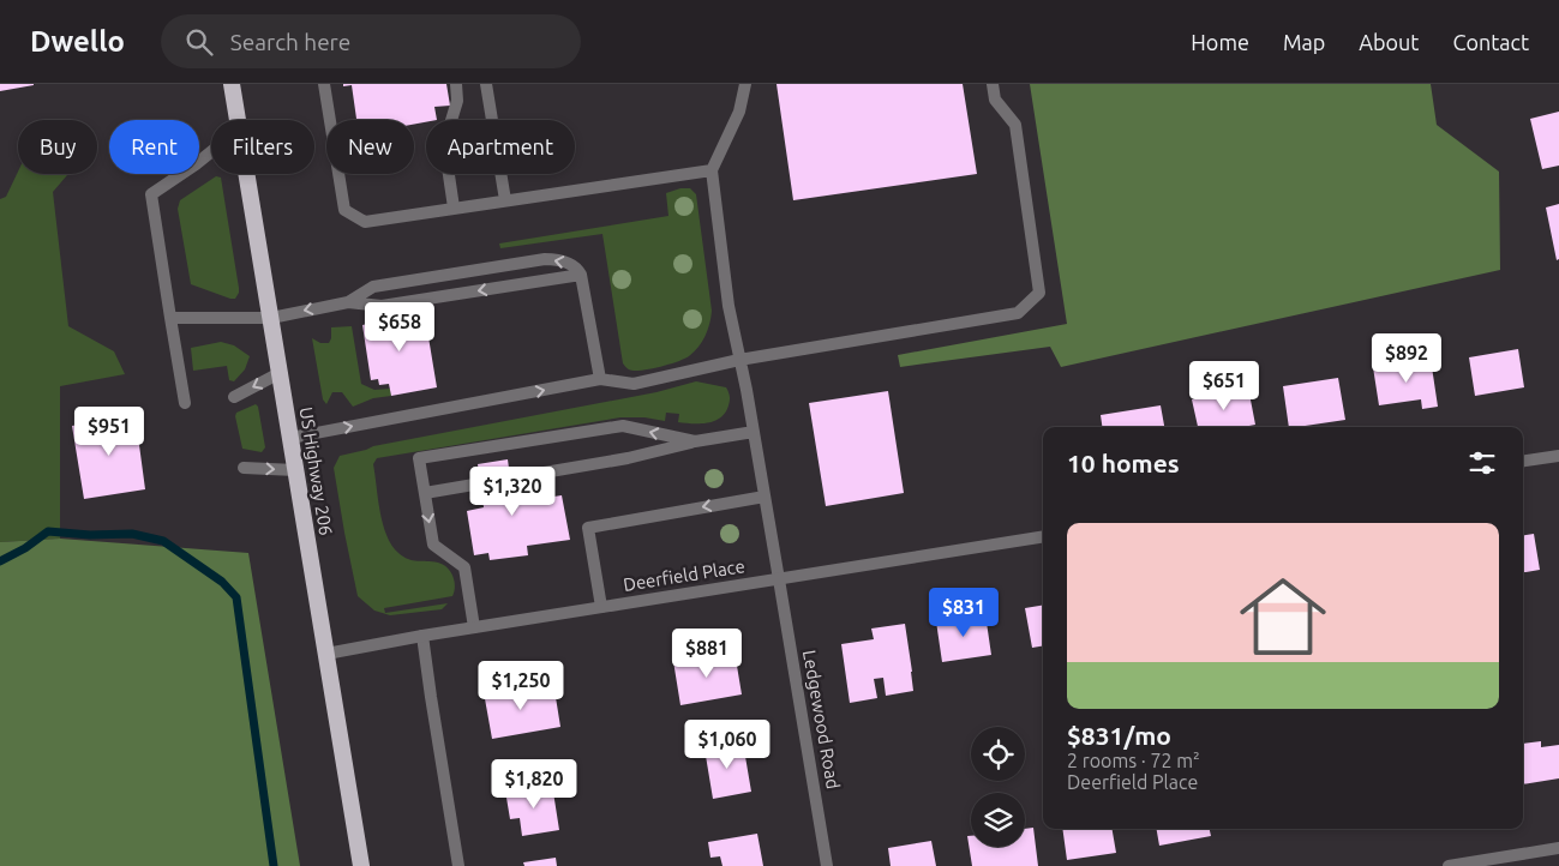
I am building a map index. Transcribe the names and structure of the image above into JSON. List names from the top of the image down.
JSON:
{
  "streets": {
    "highway": ["US Highway 206"],
    "street": ["Deerfield Place", "Ledgewood Road"]
  },
  "crossings": [
    ["US Highway 206", "Deerfield Place"],
    ["Deerfield Place", "Ledgewood Road"]
  ],
  "page": {
    "header": "Dwello",
    "search": "Search here",
    "nav": [
      "Home",
      "Map",
      "About",
      "Contact"
    ],
    "chip": [
      "Buy",
      "Rent",
      "Filters",
      "New",
      "Apartment"
    ],
    "price": [
      "$658",
      "$892",
      "$651",
      "$951",
      "$1,320",
      "$831",
      "$881",
      "$1,250",
      "$1,060",
      "$1,820"
    ],
    "heading": "10 homes",
    "list": [
      {
        "name": "$831/mo",
        "note": "2 rooms · 72 m² · Deerfield Place"
      }
    ]
  }
}
